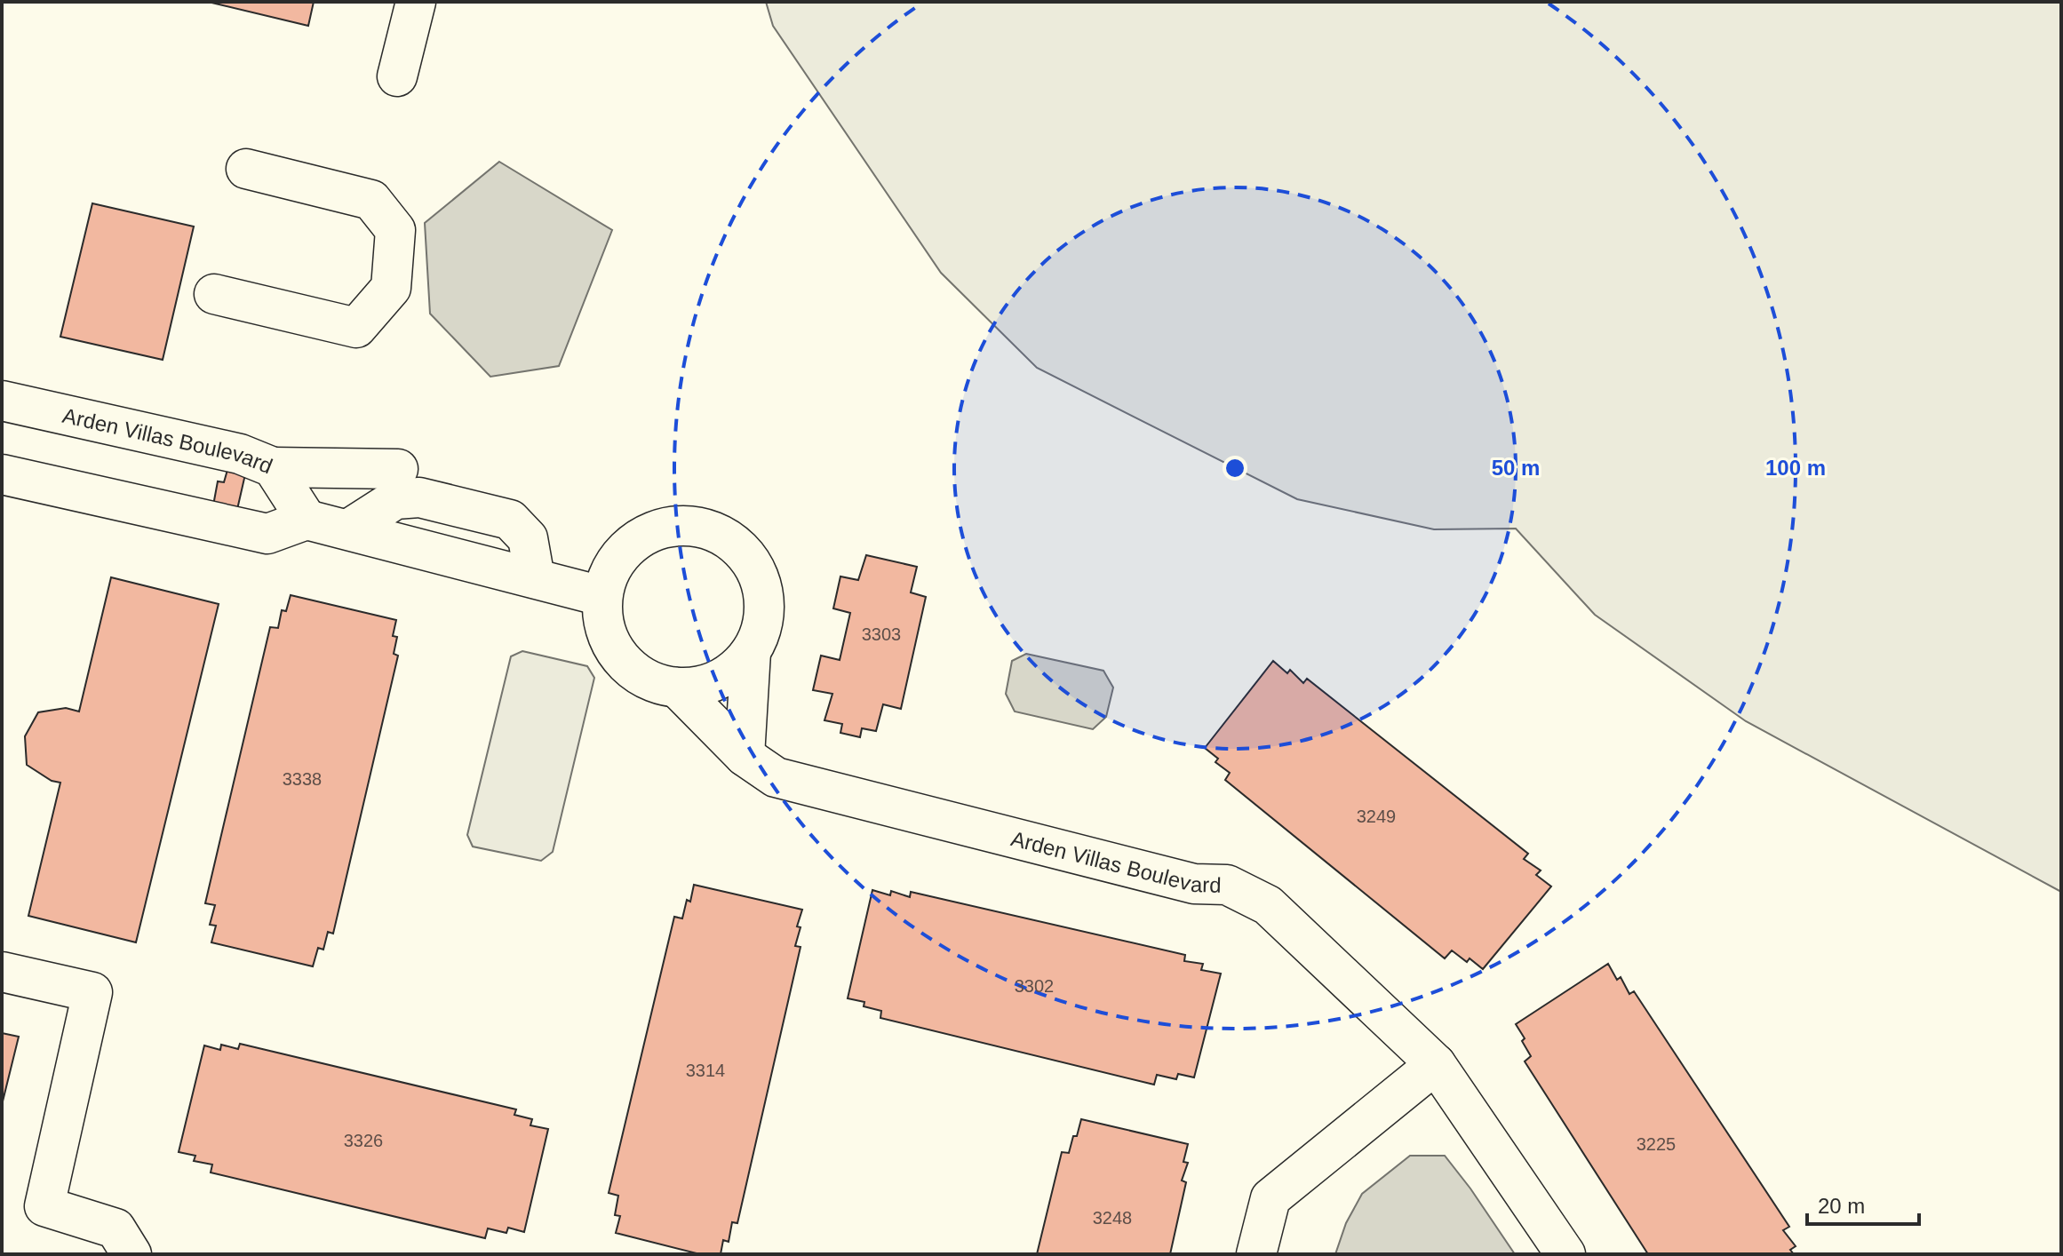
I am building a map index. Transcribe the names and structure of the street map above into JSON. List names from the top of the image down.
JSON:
{
  "streets": {
    "lane": ["Arden Villas Boulevard"]
  },
  "house_numbers": [
    "3303",
    "3338",
    "3249",
    "3302",
    "3314",
    "3326",
    "3225",
    "3248"
  ],
  "scale_bar": "20 m",
  "rings": ["50 m", "100 m"]
}
